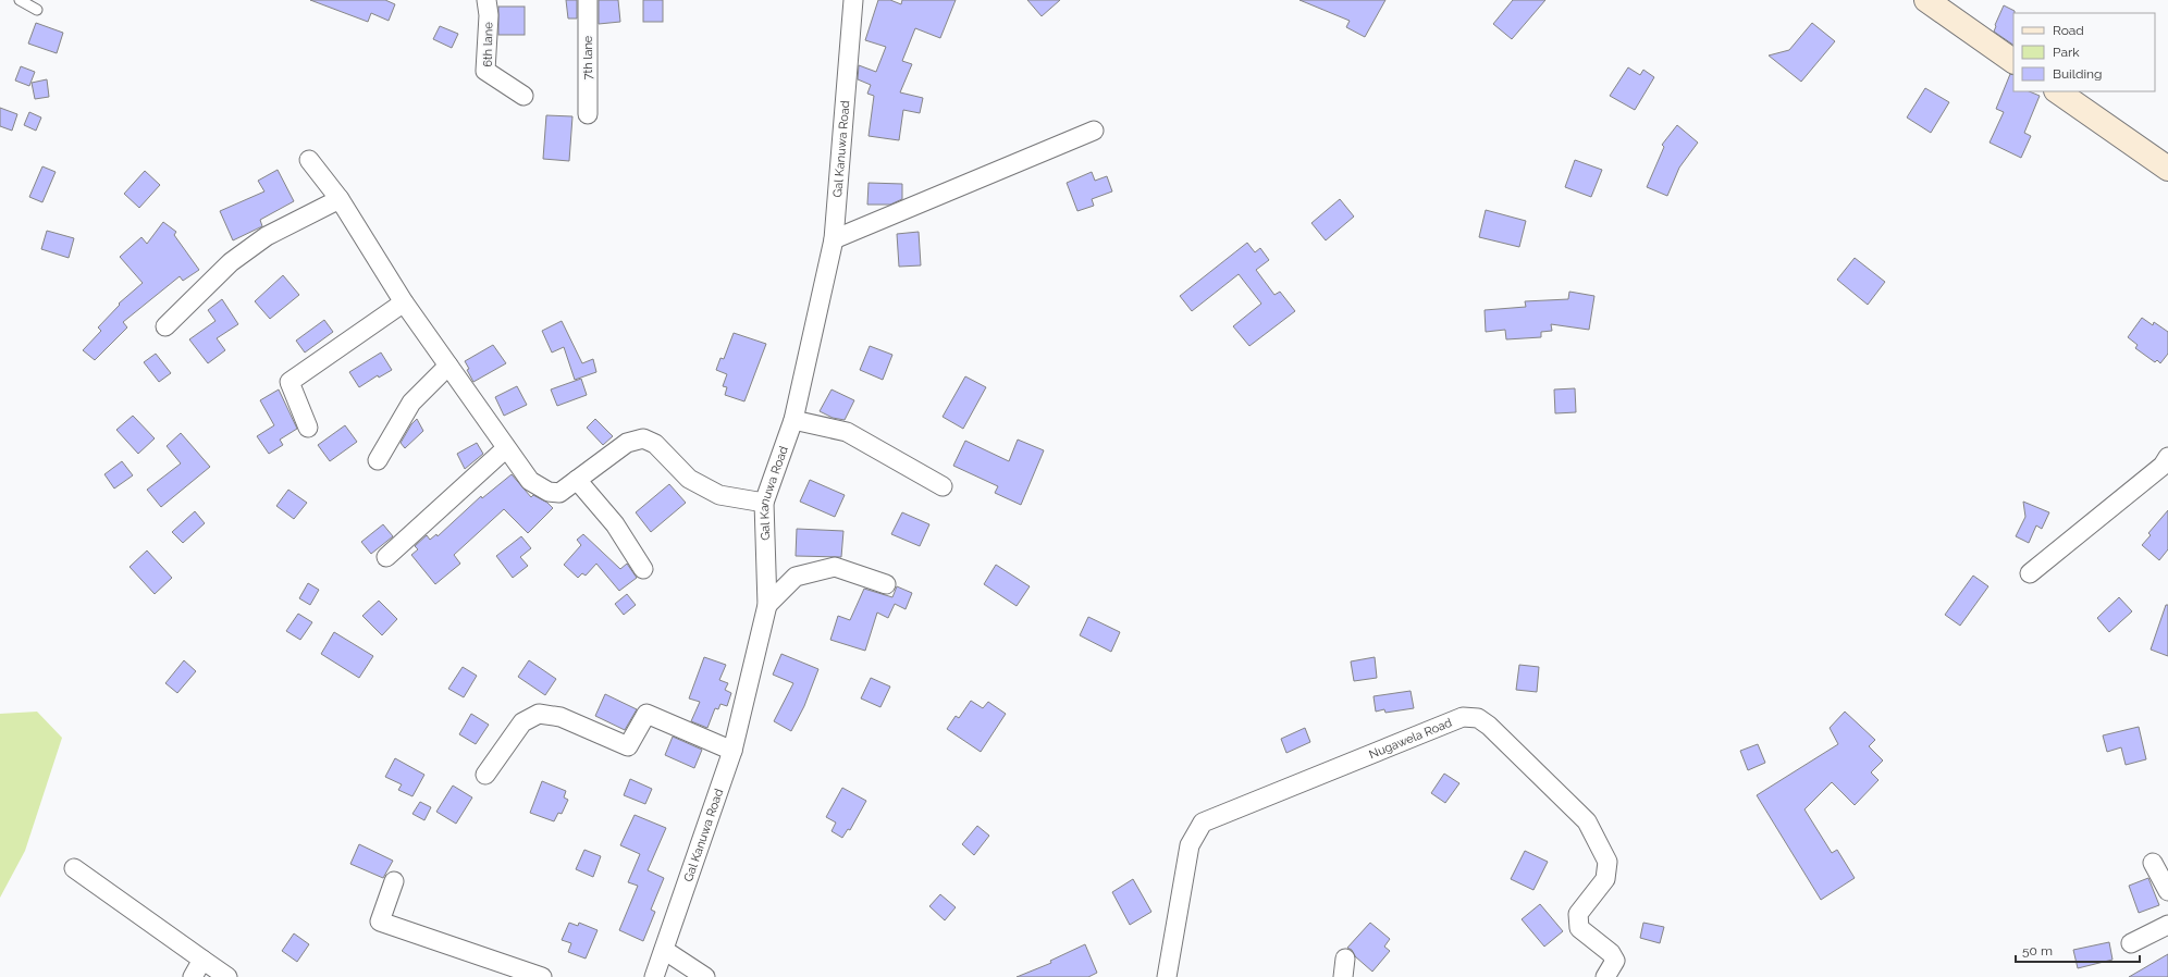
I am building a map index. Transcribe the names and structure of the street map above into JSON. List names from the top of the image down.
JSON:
{
  "streets": {
    "street": [
      "6th lane",
      "7th lane",
      "Gal Kanuwa Road",
      "Nugawela Road"
    ]
  },
  "legend": ["Road", "Park", "Building"],
  "scale_bar": "50 m"
}
